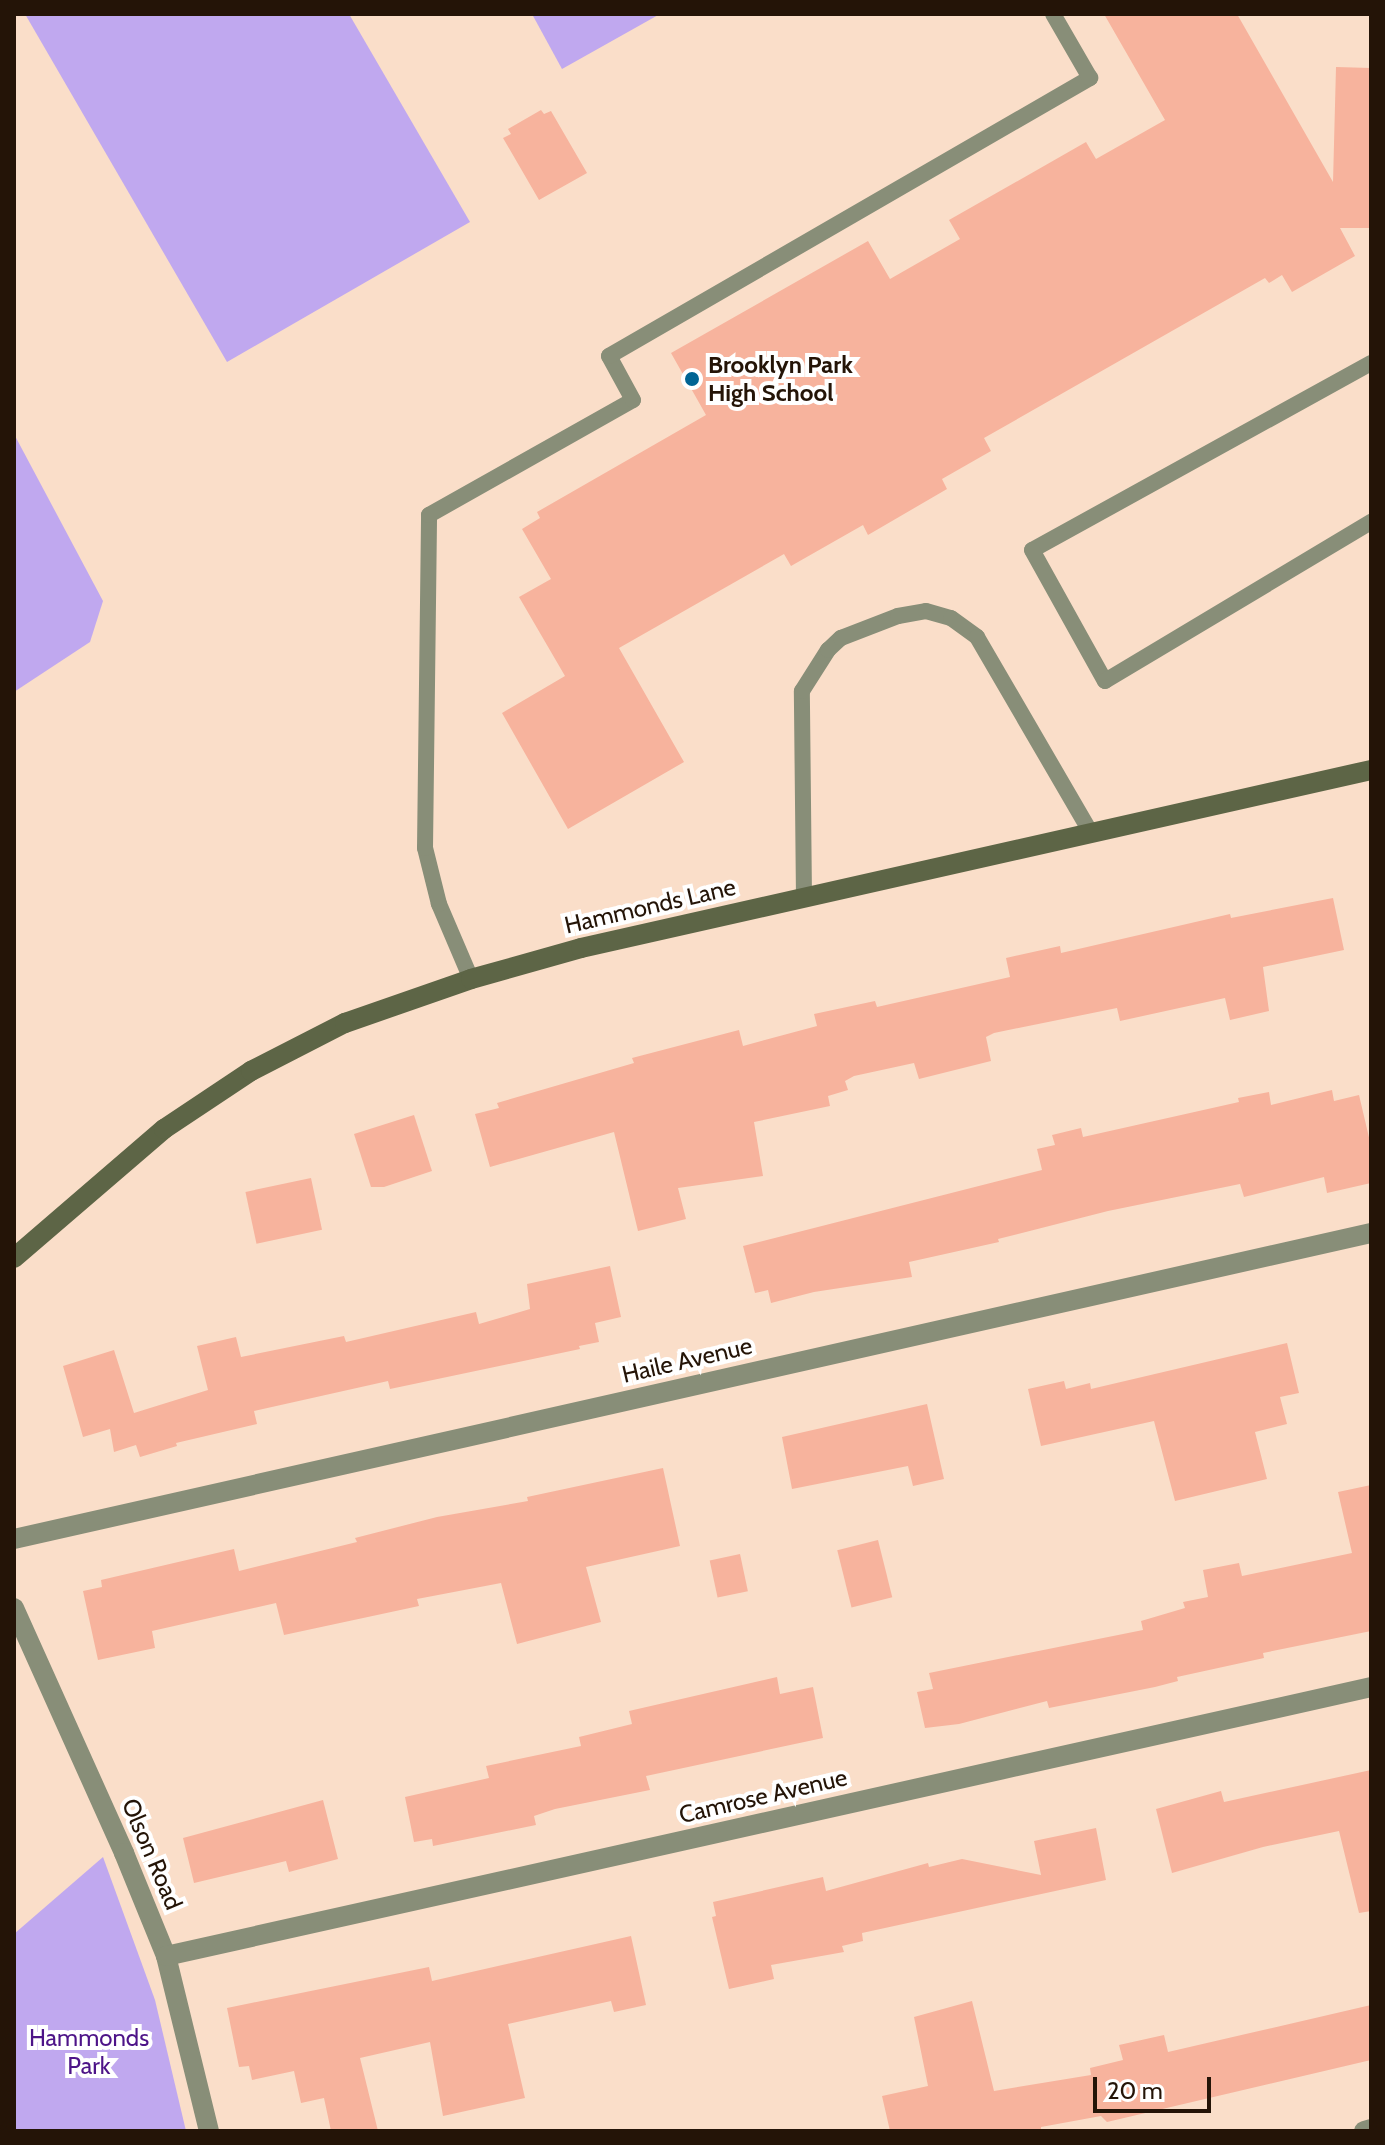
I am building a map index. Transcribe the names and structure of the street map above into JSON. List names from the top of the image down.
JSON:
{
  "streets": {
    "street": [
      "Hammonds Lane",
      "Haile Avenue",
      "Camrose Avenue",
      "Olson Road"
    ]
  },
  "crossings": [
    ["Camrose Avenue", "Olson Road"]
  ],
  "parks": ["Hammonds Park"],
  "places": ["Brooklyn Park High School"],
  "scale_bar": "20 m"
}
